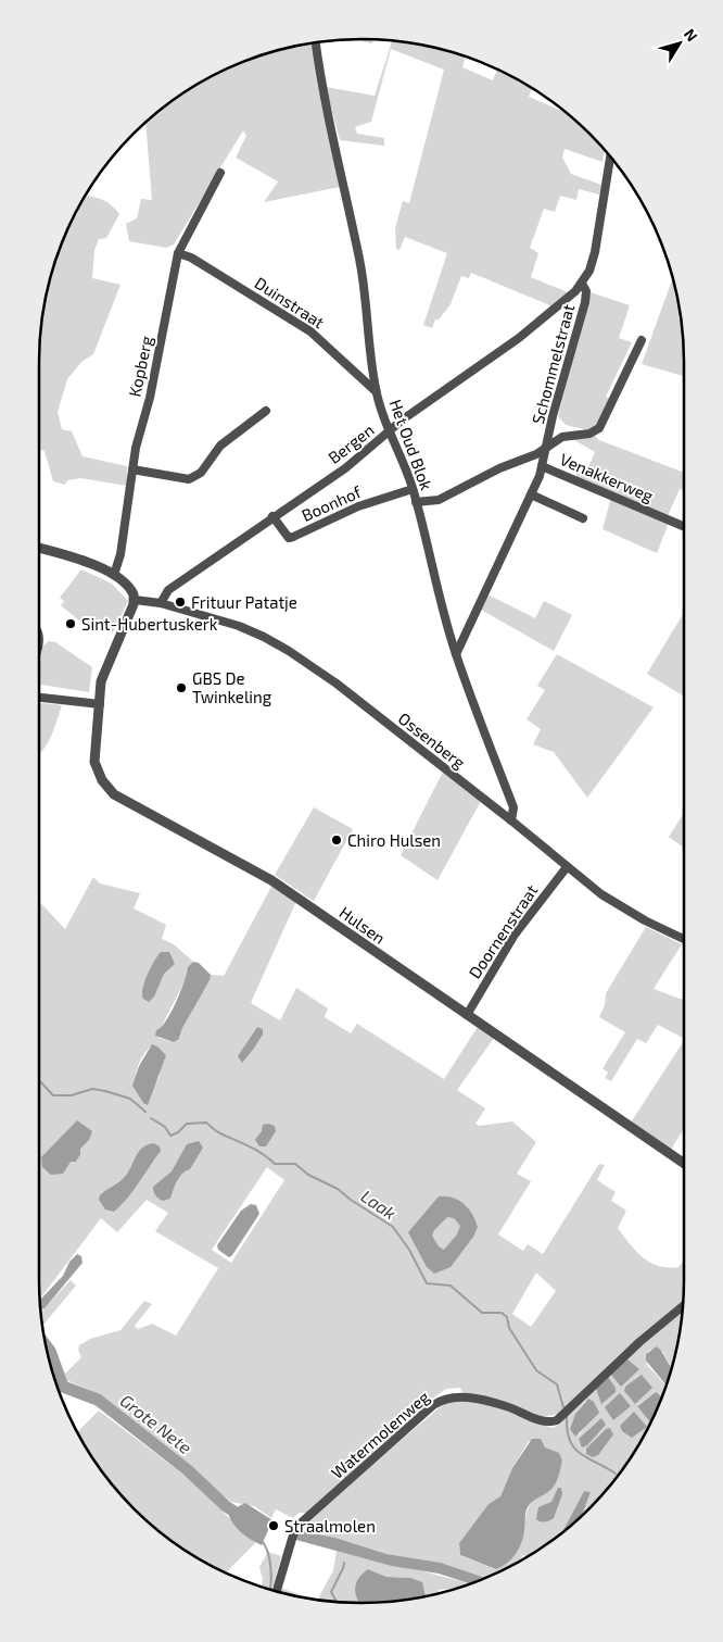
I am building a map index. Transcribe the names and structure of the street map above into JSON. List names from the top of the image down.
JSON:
{
  "streets": {
    "street": [
      "Duinstraat",
      "Schommelstraat",
      "Kopberg",
      "Bergen",
      "Het Oud Blok",
      "Venakkerweg",
      "Boonhof",
      "Ossenberg",
      "Hulsen",
      "Doornenstraat",
      "Watermolenweg"
    ]
  },
  "crossings": [
    ["Duinstraat", "Kopberg"],
    ["Duinstraat", "Het Oud Blok"],
    ["Schommelstraat", "Bergen"],
    ["Schommelstraat", "Het Oud Blok"],
    ["Schommelstraat", "Venakkerweg"],
    ["Bergen", "Het Oud Blok"],
    ["Bergen", "Boonhof"],
    ["Bergen", "Ossenberg"],
    ["Het Oud Blok", "Boonhof"],
    ["Het Oud Blok", "Ossenberg"],
    ["Ossenberg", "Hulsen"],
    ["Ossenberg", "Doornenstraat"],
    ["Hulsen", "Doornenstraat"]
  ],
  "water": ["Laak", "Grote Nete"],
  "places": [
    "Frituur Patatje",
    "Sint-Hubertuskerk",
    "GBS De Twinkeling",
    "Chiro Hulsen",
    "Straalmolen"
  ],
  "north": "top right"
}
